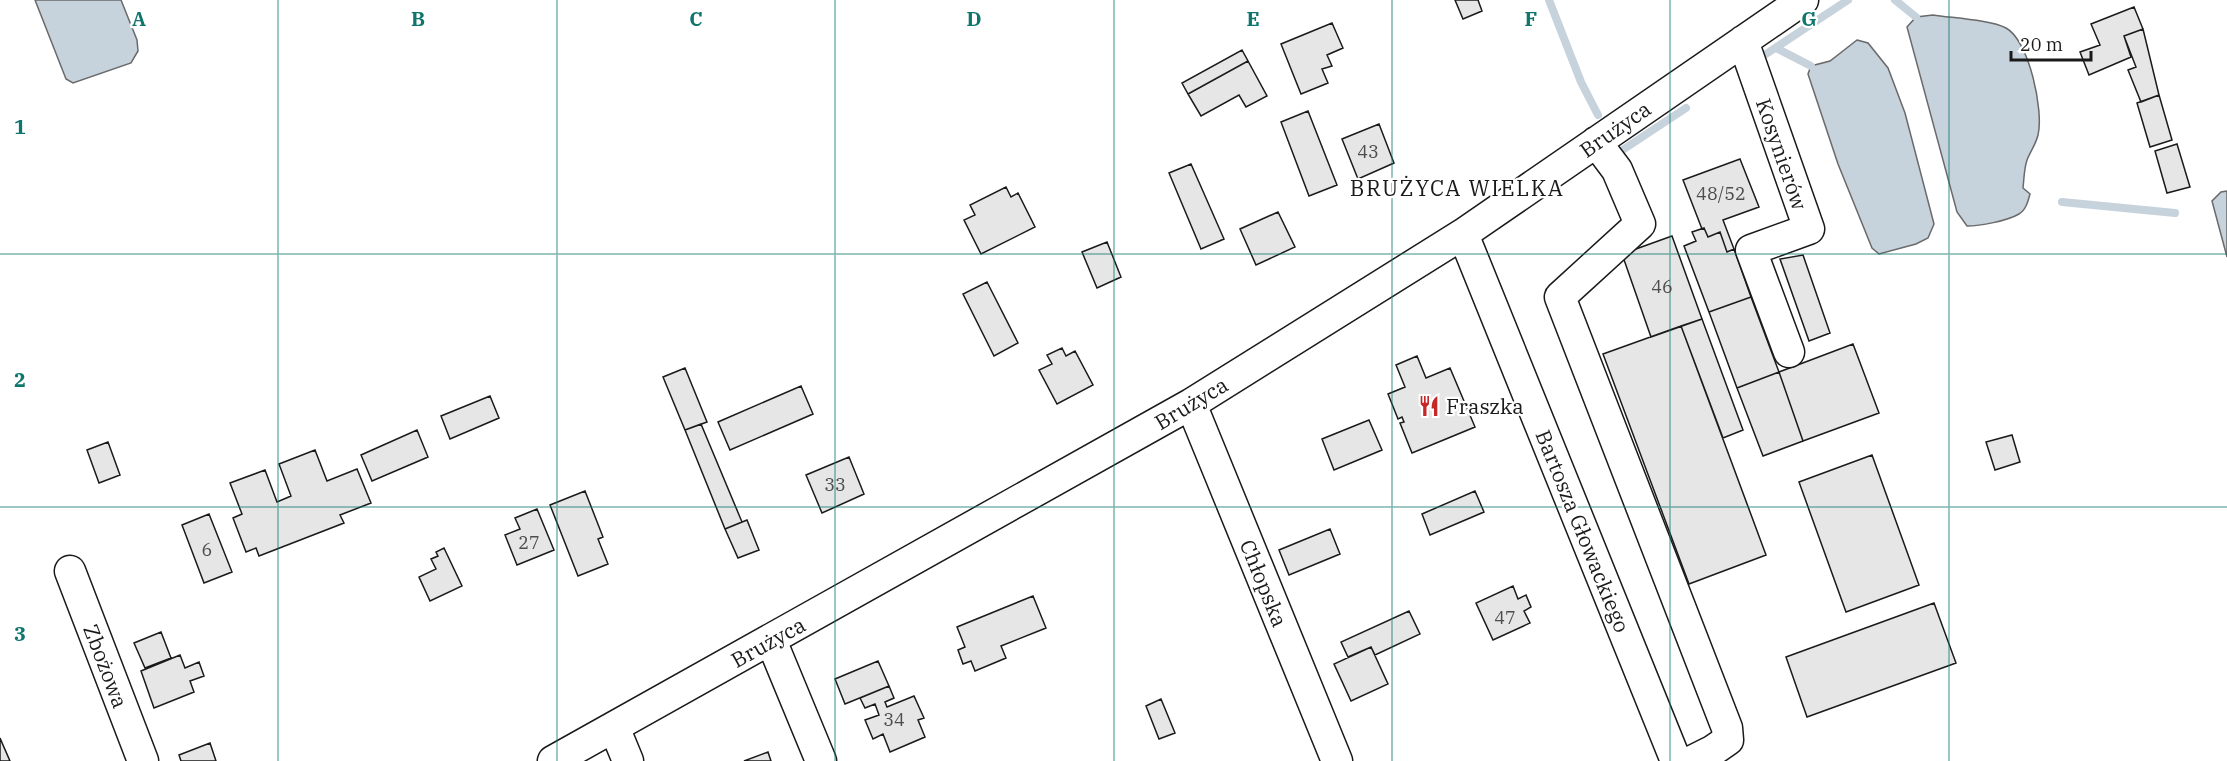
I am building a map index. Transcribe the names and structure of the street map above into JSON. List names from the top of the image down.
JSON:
{
  "streets": {
    "street": [
      "Brużyca",
      "Kosynierów",
      "Bartosza Głowackiego",
      "Chłopska",
      "Zbożowa"
    ]
  },
  "crossings": [
    ["Brużyca", "Kosynierów"],
    ["Brużyca", "Bartosza Głowackiego"],
    ["Brużyca", "Chłopska"]
  ],
  "districts": ["BRUŻYCA WIELKA"],
  "places": {
    "restaurant": ["Fraszka"]
  },
  "house_numbers": [
    "43",
    "48/52",
    "46",
    "33",
    "27",
    "6",
    "47",
    "34"
  ],
  "scale_bar": "20 m",
  "grid": {
    "columns": [
      "A",
      "B",
      "C",
      "D",
      "E",
      "F",
      "G"
    ],
    "rows": ["1", "2", "3"]
  }
}
